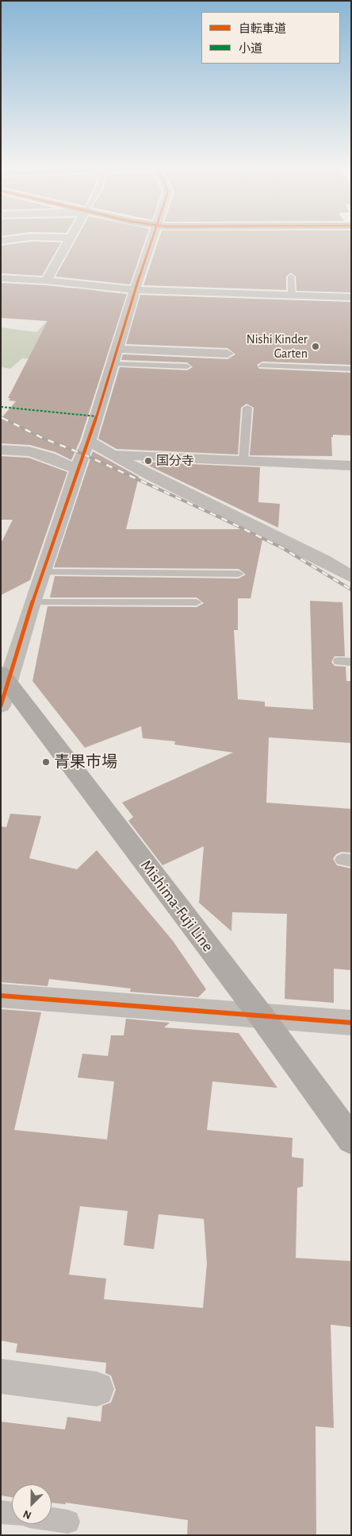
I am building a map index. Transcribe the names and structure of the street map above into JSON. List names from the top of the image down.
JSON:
{
  "streets": {
    "main road": ["Mishima-Fuji Line"]
  },
  "places": ["Nishi Kinder Garten", "国分寺", "青果市場"],
  "legend": ["自転車道", "小道"],
  "north": "bottom left"
}
